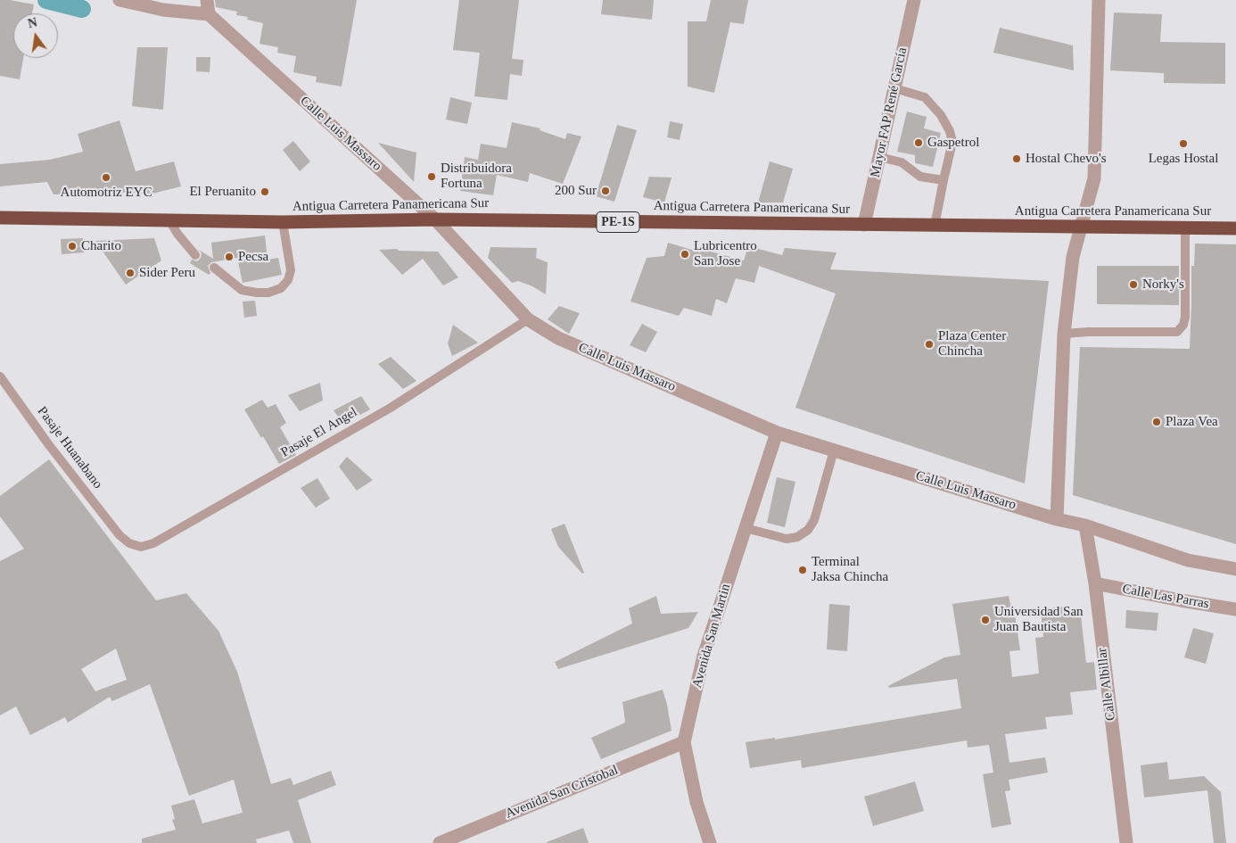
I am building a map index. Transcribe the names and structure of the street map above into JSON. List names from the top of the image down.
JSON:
{
  "streets": {
    "highway": ["Antigua Carretera Panamericana Sur", "PE-1S"],
    "street": [
      "Mayor FAP René García",
      "Calle Luis Massaro",
      "Calle Las Parras",
      "Avenida San Martin",
      "Calle Albillar",
      "Avenida San Cristobal"
    ],
    "lane": ["Pasaje El Angel", "Pasaje Huanabano"]
  },
  "crossings": [
    ["Mayor FAP René García", "Antigua Carretera Panamericana Sur"],
    ["Calle Luis Massaro", "Antigua Carretera Panamericana Sur"],
    ["Calle Luis Massaro", "Pasaje El Angel"],
    ["Calle Luis Massaro", "Avenida San Martin"],
    ["Calle Luis Massaro", "Calle Albillar"],
    ["Pasaje El Angel", "Pasaje Huanabano"],
    ["Calle Las Parras", "Calle Albillar"],
    ["Avenida San Martin", "Avenida San Cristobal"]
  ],
  "places": [
    "Gaspetrol",
    "Legas Hostal",
    "Hostal Chevo's",
    "Distribuidora Fortuna",
    "Automotriz EYC",
    "200 Sur",
    "El Peruanito",
    "Charito",
    "Lubricentro San Jose",
    "Pecsa",
    "Sider Peru",
    "Norky's",
    "Plaza Center Chincha",
    "Plaza Vea",
    "Terminal Jaksa Chincha",
    "Universidad San Juan Bautista"
  ],
  "north": "top"
}
